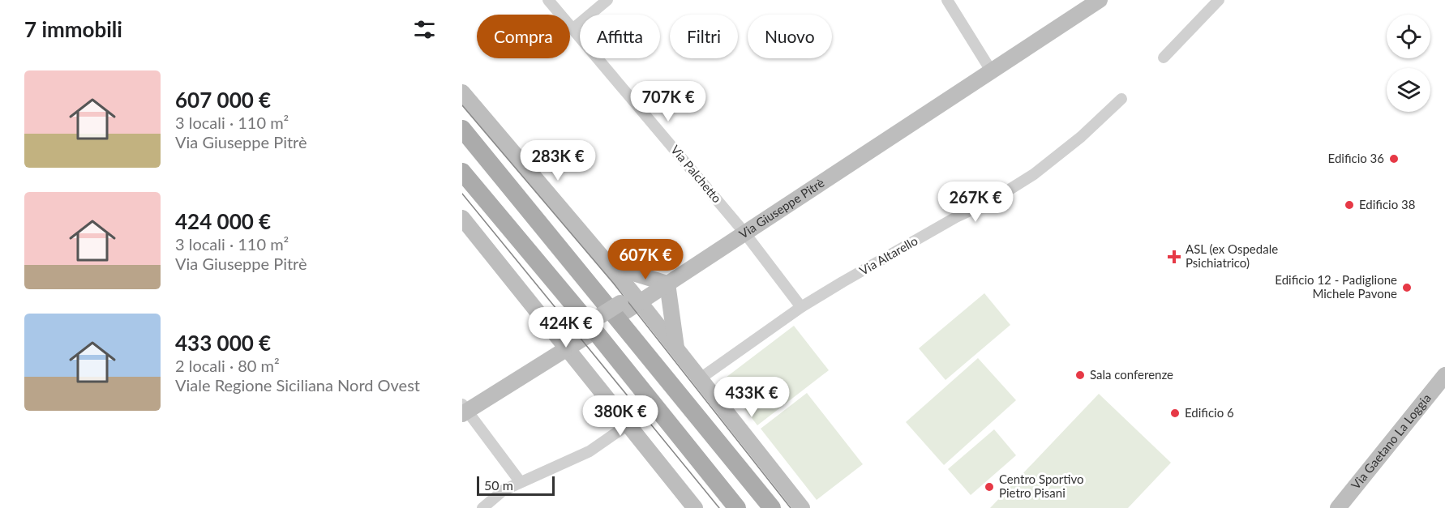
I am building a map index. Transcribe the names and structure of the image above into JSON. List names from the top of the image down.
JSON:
{
  "streets": {
    "street": [
      "Via Palchetto",
      "Via Giuseppe Pitrè",
      "Via Altarello",
      "Via Gaetano La Loggia"
    ]
  },
  "crossings": [
    ["Via Palchetto", "Via Giuseppe Pitrè"],
    ["Via Palchetto", "Via Altarello"]
  ],
  "places": {
    "other": [
      "Edificio 36",
      "Edificio 38",
      "Edificio 12 - Padiglione Michele Pavone",
      "Sala conferenze",
      "Edificio 6",
      "Centro Sportivo Pietro Pisani"
    ],
    "health": ["ASL (ex Ospedale Psichiatrico)"]
  },
  "scale_bar": "50 m",
  "page": {
    "heading": "7 immobili",
    "chip": [
      "Compra",
      "Affitta",
      "Filtri",
      "Nuovo"
    ],
    "list": [
      {
        "name": "607 000 €",
        "note": "3 locali · 110 m² · Via Giuseppe Pitrè"
      },
      {
        "name": "424 000 €",
        "note": "3 locali · 110 m² · Via Giuseppe Pitrè"
      },
      {
        "name": "433 000 €",
        "note": "2 locali · 80 m² · Viale Regione Siciliana Nord Ovest"
      }
    ],
    "price": [
      "707K €",
      "283K €",
      "267K €",
      "607K €",
      "424K €",
      "433K €",
      "380K €"
    ],
    "scale": "50 m"
  }
}
